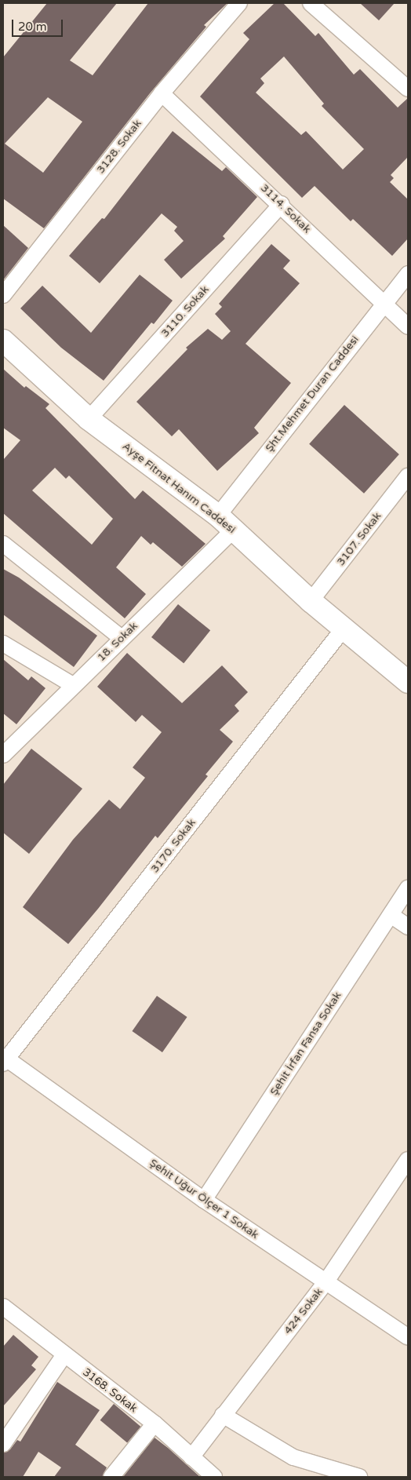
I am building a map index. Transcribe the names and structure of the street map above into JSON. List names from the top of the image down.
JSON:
{
  "streets": {
    "street": [
      "3128. Sokak",
      "3114. Sokak",
      "3110. Sokak",
      "Şht.Mehmet Duran Caddesi",
      "Ayşe Fitnat Hanım Caddesi",
      "3107. Sokak",
      "18. Sokak",
      "3170. Sokak",
      "Şehit İrfan Fansa Sokak",
      "Şehit Uğur Ölçer 1 Sokak",
      "424 Sokak",
      "3168. Sokak"
    ]
  },
  "crossings": [
    ["3128. Sokak", "3114. Sokak"],
    ["3114. Sokak", "3110. Sokak"],
    ["3114. Sokak", "Şht.Mehmet Duran Caddesi"],
    ["3110. Sokak", "Ayşe Fitnat Hanım Caddesi"],
    ["Şht.Mehmet Duran Caddesi", "Ayşe Fitnat Hanım Caddesi"],
    ["Ayşe Fitnat Hanım Caddesi", "3107. Sokak"],
    ["Ayşe Fitnat Hanım Caddesi", "18. Sokak"],
    ["Ayşe Fitnat Hanım Caddesi", "3170. Sokak"],
    ["3170. Sokak", "Şehit Uğur Ölçer 1 Sokak"],
    ["Şehit İrfan Fansa Sokak", "Şehit Uğur Ölçer 1 Sokak"],
    ["Şehit Uğur Ölçer 1 Sokak", "424 Sokak"],
    ["424 Sokak", "3168. Sokak"]
  ],
  "scale_bar": "20 m"
}
